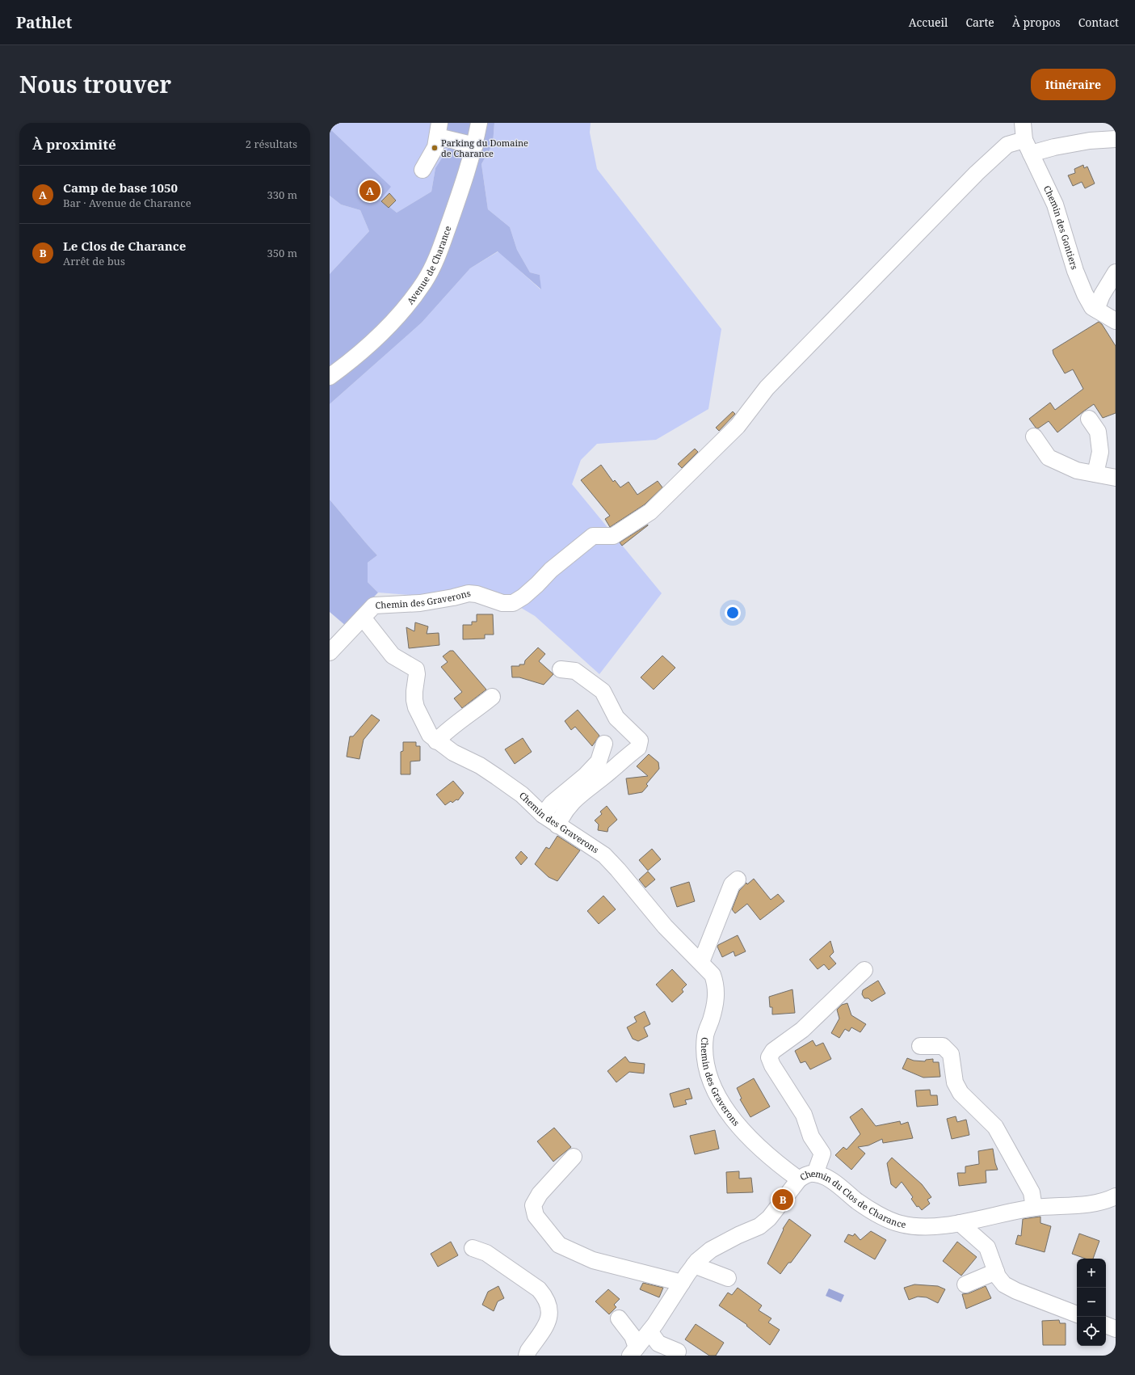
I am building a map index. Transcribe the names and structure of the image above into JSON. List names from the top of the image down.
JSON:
{
  "streets": {
    "street": [
      "Chemin des Gontiers",
      "Avenue de Charance",
      "Chemin des Graverons",
      "Chemin du Clos de Charance"
    ]
  },
  "crossings": [
    ["Chemin des Gontiers", "Chemin des Graverons"],
    ["Chemin des Graverons", "Chemin du Clos de Charance"]
  ],
  "places": ["Parking du Domaine de Charance"],
  "page": {
    "header": "Pathlet",
    "nav": [
      "Accueil",
      "Carte",
      "À propos",
      "Contact"
    ],
    "title": "Nous trouver",
    "buttons": "Itinéraire",
    "heading": ["À proximité", "2 résultats"],
    "list": [
      {
        "mark": "A",
        "name": "Camp de base 1050",
        "note": "Bar · Avenue de Charance",
        "value": "330 m"
      },
      {
        "mark": "B",
        "name": "Le Clos de Charance",
        "note": "Arrêt de bus",
        "value": "350 m"
      }
    ],
    "pins": ["A", "B"],
    "map_buttons": ["+", "−"]
  }
}
